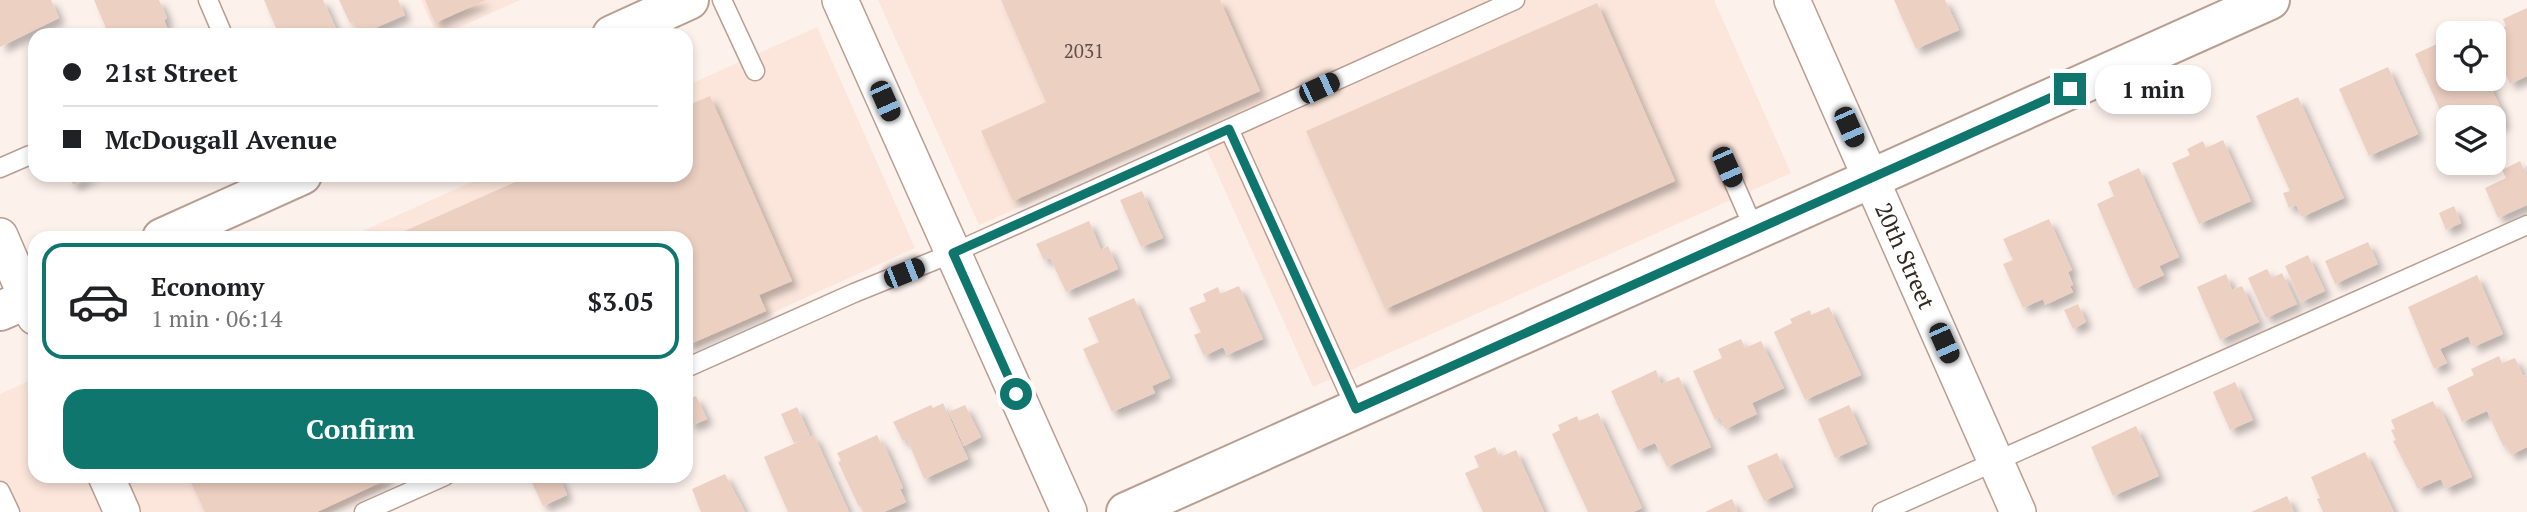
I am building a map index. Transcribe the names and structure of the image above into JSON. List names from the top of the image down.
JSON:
{
  "streets": {
    "street": ["20th Street"]
  },
  "house_numbers": ["2031"],
  "page": {
    "banner": ["21st Street", "McDougall Avenue"],
    "bubble": "1 min",
    "list": [
      {
        "name": "Economy",
        "note": "1 min · 06:14",
        "value": "$3.05"
      }
    ],
    "buttons": "Confirm"
  }
}
